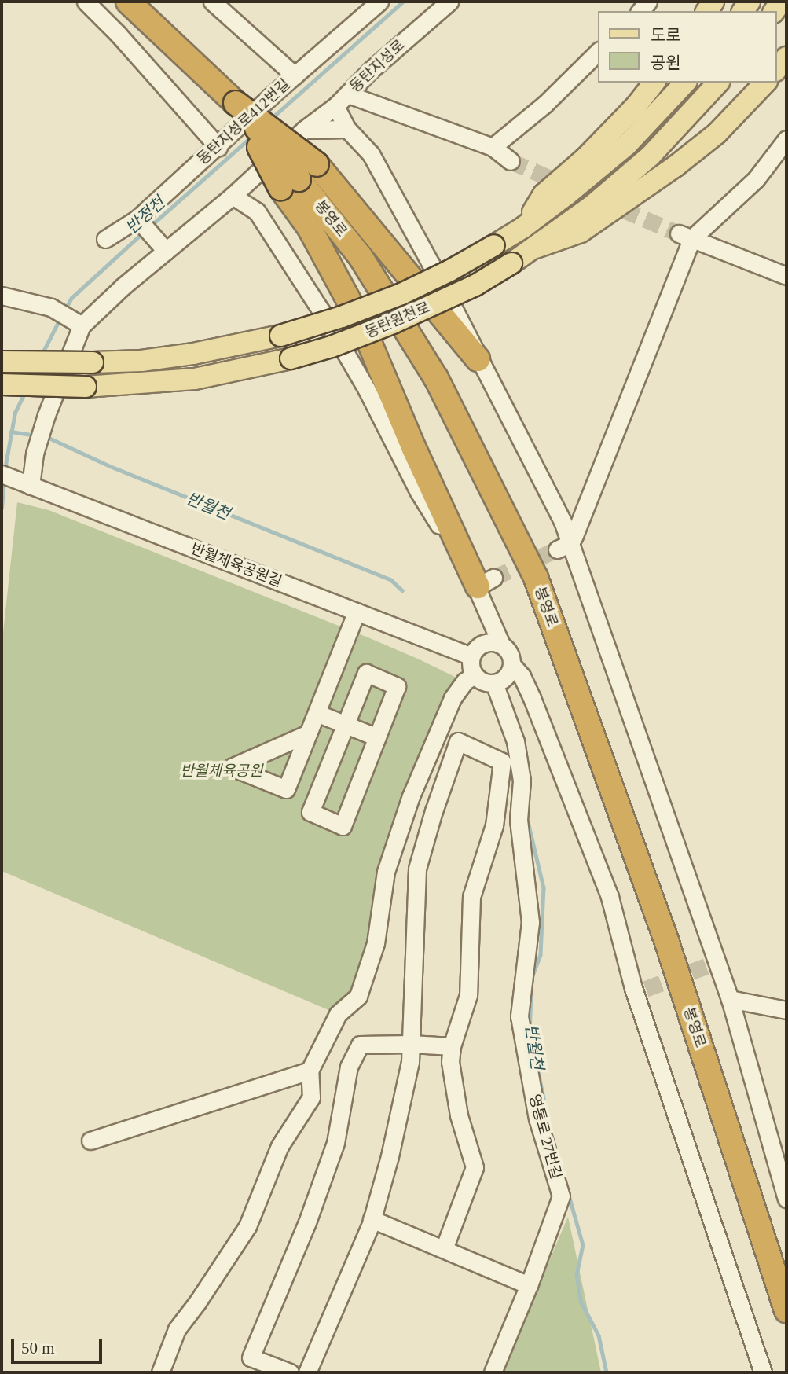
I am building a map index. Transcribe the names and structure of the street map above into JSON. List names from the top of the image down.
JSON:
{
  "streets": {
    "highway": ["봉영로"],
    "main road": ["동탄원천로"],
    "street": [
      "동탄지성로",
      "동탄지성로412번길",
      "반월체육공원길",
      "영통로 27번길"
    ]
  },
  "crossings": [
    ["반월체육공원길", "영통로 27번길"]
  ],
  "water": ["반정천", "반월천"],
  "parks": ["반월체육공원"],
  "legend": ["도로", "공원"],
  "scale_bar": "50 m"
}
